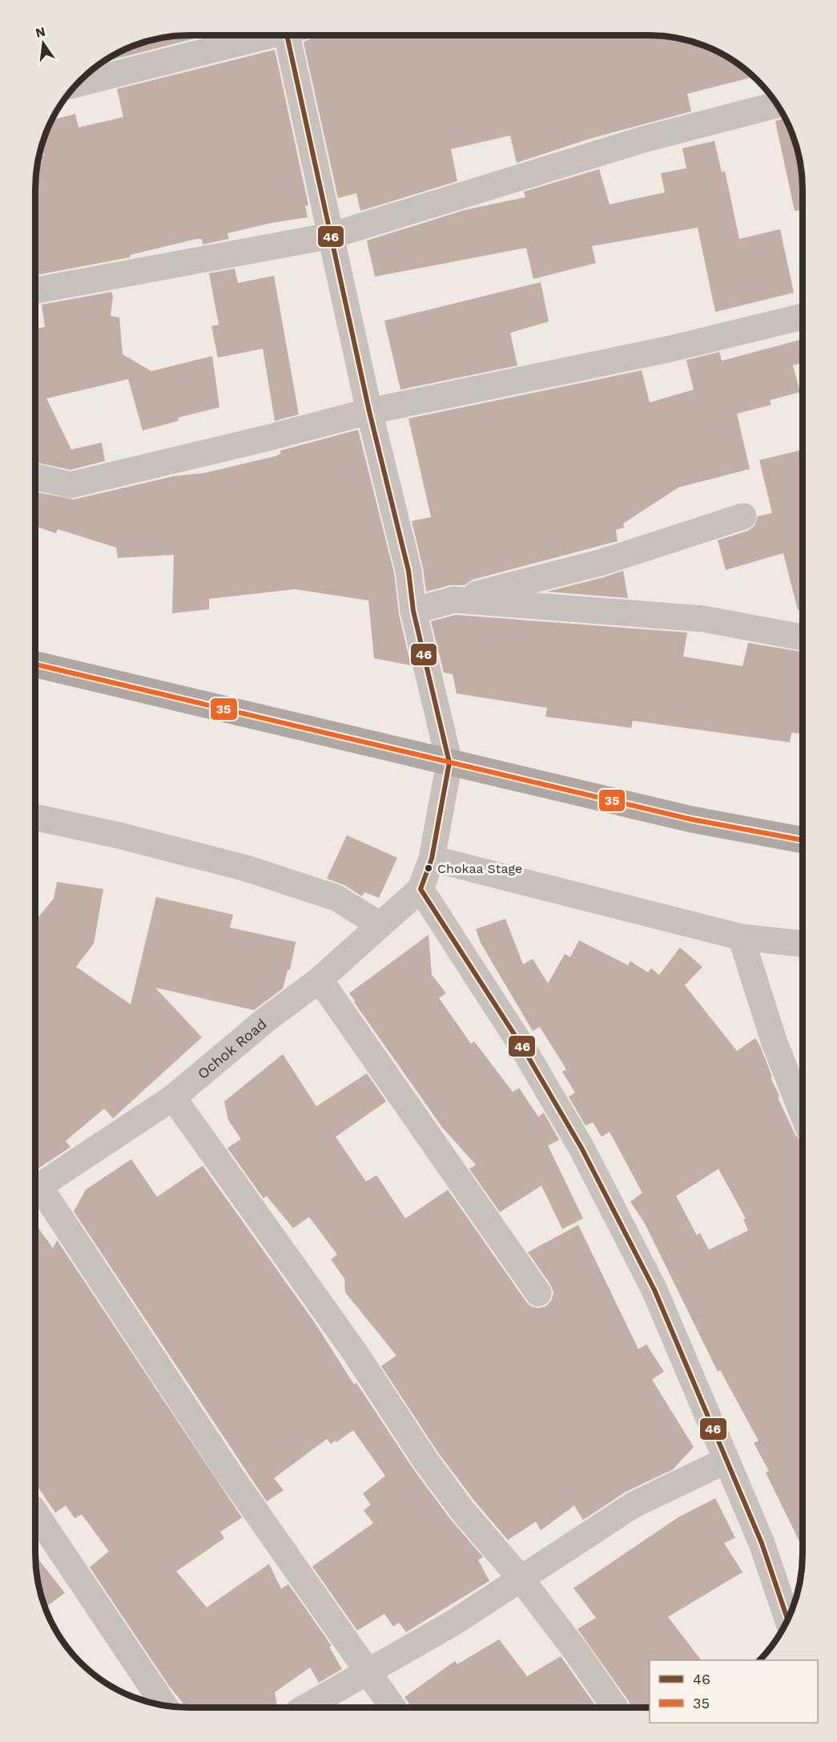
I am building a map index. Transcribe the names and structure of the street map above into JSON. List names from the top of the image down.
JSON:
{
  "streets": {
    "street": ["Ochok Road"]
  },
  "places": ["Chokaa Stage"],
  "lines": ["transit line 46", "transit line 35"],
  "legend": ["46", "35"],
  "north": "top"
}
